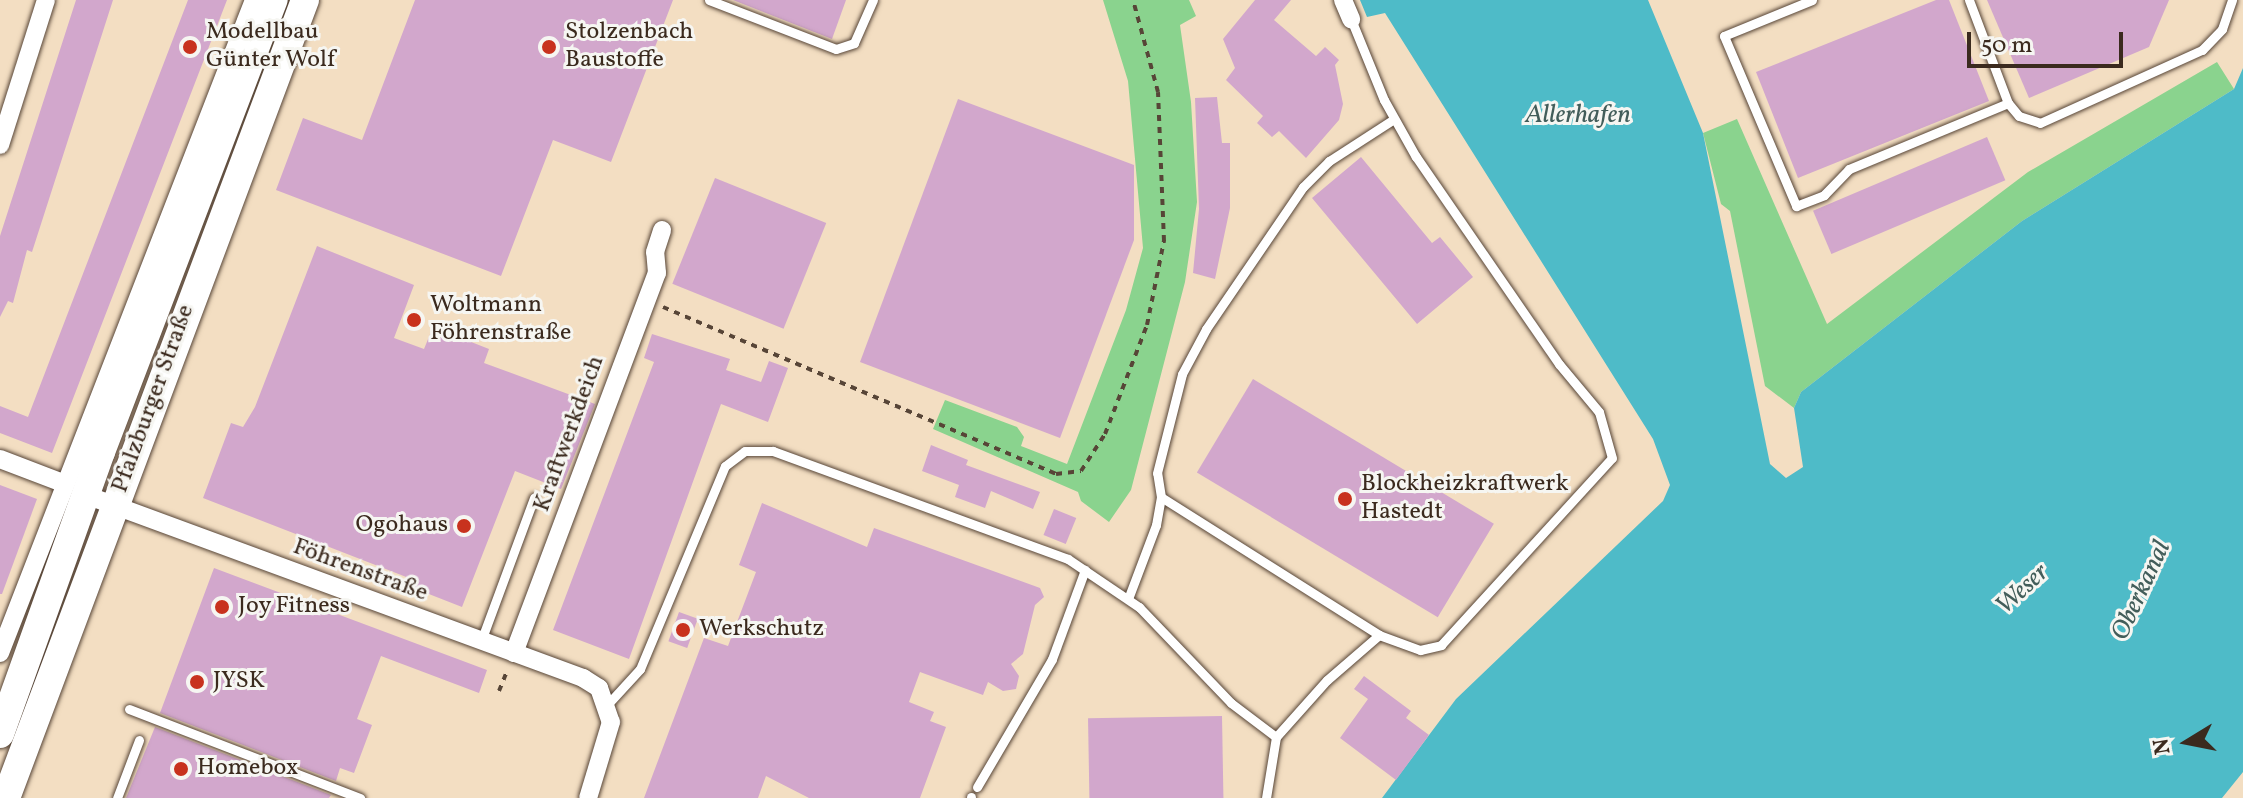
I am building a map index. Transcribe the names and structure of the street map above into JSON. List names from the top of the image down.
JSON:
{
  "streets": {
    "main road": ["Pfalzburger Straße"],
    "street": ["Kraftwerkdeich", "Föhrenstraße"]
  },
  "crossings": [
    ["Pfalzburger Straße", "Föhrenstraße"],
    ["Kraftwerkdeich", "Föhrenstraße"]
  ],
  "water": ["Allerhafen", "Weser", "Oberkanal"],
  "places": [
    "Modellbau Günter Wolf",
    "Stolzenbach Baustoffe",
    "Woltmann Föhrenstraße",
    "Blockheizkraftwerk Hastedt",
    "Ogohaus",
    "Joy Fitness",
    "Werkschutz",
    "JYSK",
    "Homebox"
  ],
  "scale_bar": "50 m",
  "north": "left"
}
